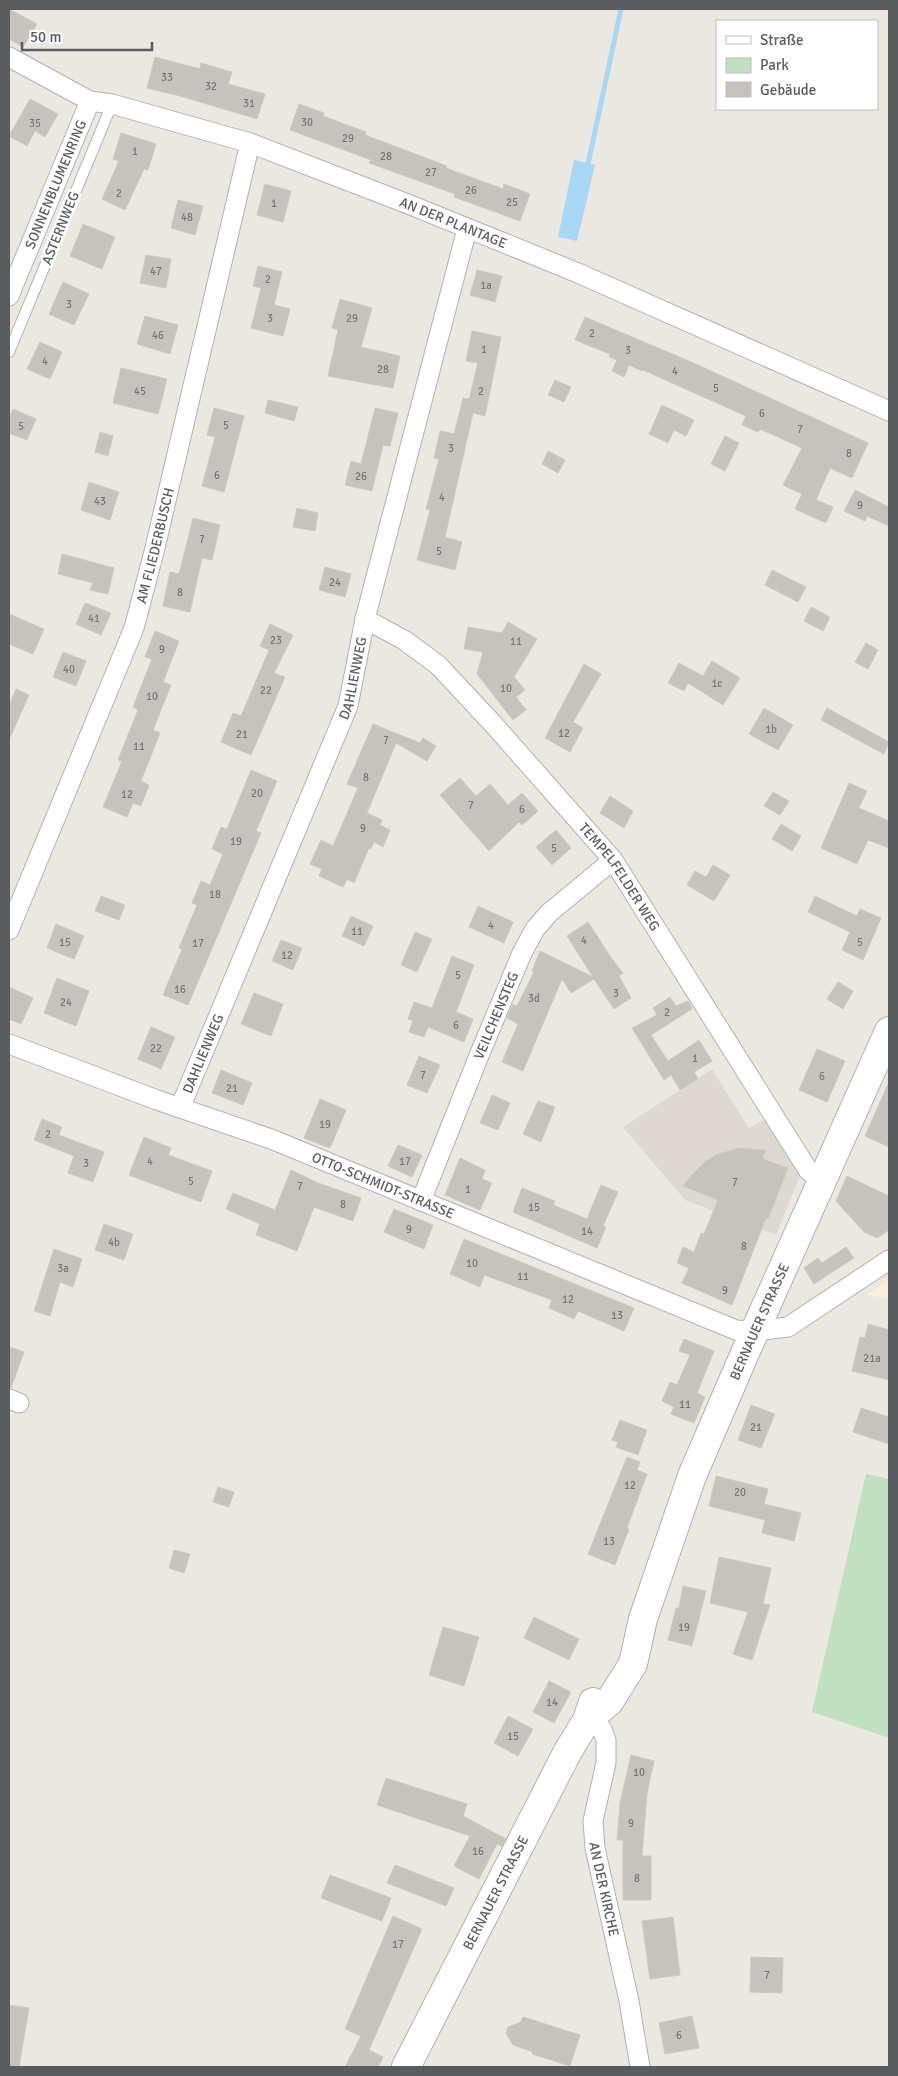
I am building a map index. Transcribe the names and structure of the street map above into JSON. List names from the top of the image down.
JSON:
{
  "streets": {
    "main road": ["BERNAUER STRASSE"],
    "street": [
      "SONNENBLUMENRING",
      "AN DER PLANTAGE",
      "AM FLIEDERBUSCH",
      "DAHLIENWEG",
      "TEMPELFELDER WEG",
      "VEILCHENSTEG",
      "OTTO-SCHMIDT-STRASSE",
      "AN DER KIRCHE"
    ],
    "lane": ["ASTERNWEG"]
  },
  "crossings": [
    ["SONNENBLUMENRING", "AN DER PLANTAGE"],
    ["AN DER PLANTAGE", "ASTERNWEG"],
    ["AN DER PLANTAGE", "AM FLIEDERBUSCH"],
    ["AN DER PLANTAGE", "DAHLIENWEG"],
    ["DAHLIENWEG", "TEMPELFELDER WEG"],
    ["DAHLIENWEG", "OTTO-SCHMIDT-STRASSE"],
    ["TEMPELFELDER WEG", "VEILCHENSTEG"],
    ["TEMPELFELDER WEG", "BERNAUER STRASSE"],
    ["VEILCHENSTEG", "OTTO-SCHMIDT-STRASSE"],
    ["OTTO-SCHMIDT-STRASSE", "BERNAUER STRASSE"],
    ["BERNAUER STRASSE", "AN DER KIRCHE"]
  ],
  "house_numbers": [
    "33",
    "32",
    "31",
    "30",
    "35",
    "29",
    "1",
    "28",
    "27",
    "26",
    "2",
    "25",
    "1",
    "48",
    "47",
    "2",
    "1a",
    "3",
    "3",
    "29",
    "2",
    "46",
    "1",
    "3",
    "4",
    "28",
    "4",
    "5",
    "45",
    "2",
    "6",
    "5",
    "5",
    "7",
    "3",
    "8",
    "6",
    "26",
    "4",
    "43",
    "9",
    "7",
    "5",
    "24",
    "8",
    "41",
    "23",
    "11",
    "9",
    "40",
    "1c",
    "10",
    "22",
    "10",
    "1b",
    "12",
    "21",
    "7",
    "11",
    "8",
    "20",
    "12",
    "7",
    "6",
    "9",
    "19",
    "5",
    "18",
    "4",
    "11",
    "4",
    "15",
    "5",
    "17",
    "12",
    "5",
    "16",
    "3",
    "3d",
    "24",
    "2",
    "6",
    "22",
    "1",
    "7",
    "6",
    "21",
    "19",
    "2",
    "4",
    "17",
    "3",
    "5",
    "7",
    "7",
    "1",
    "8",
    "15",
    "9",
    "14",
    "4b",
    "8",
    "10",
    "3a",
    "11",
    "9",
    "12",
    "13",
    "21a",
    "11",
    "21",
    "12",
    "20",
    "13",
    "19",
    "14",
    "15",
    "10",
    "9",
    "16",
    "8",
    "17",
    "7",
    "6"
  ],
  "legend": ["Straße", "Park", "Gebäude"],
  "scale_bar": "50 m"
}
